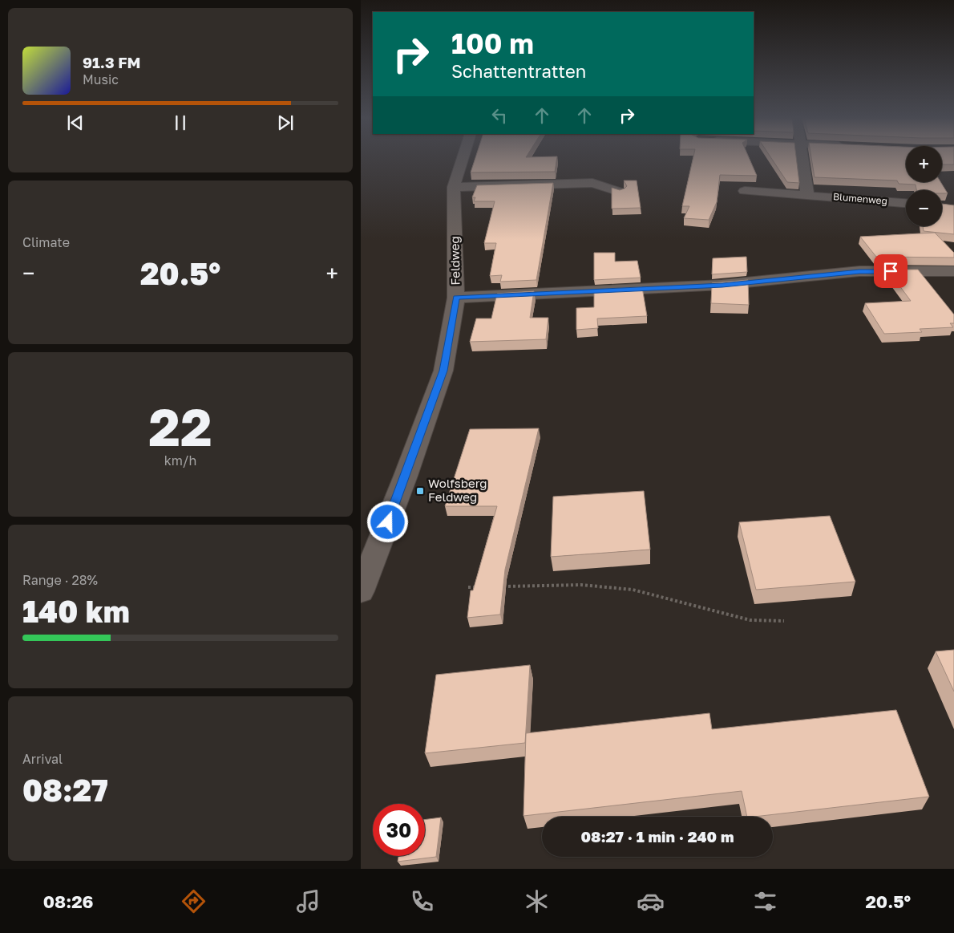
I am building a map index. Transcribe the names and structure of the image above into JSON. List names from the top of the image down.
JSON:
{
  "streets": {
    "street": ["Blumenweg", "Feldweg"]
  },
  "places": {
    "transit": ["Wolfsberg Feldweg"]
  },
  "page": {
    "turn": ["100 m", "Schattentratten"],
    "song": ["91.3 FM", "Music"],
    "map_buttons": ["+", "−"],
    "tile": [
      "Climate",
      ["22", "km/h"],
      ["Range · 28%", "140 km"],
      ["Arrival", "08:27"]
    ],
    "heat": ["−", "20.5°", "+"],
    "limit": "30",
    "trip": "08:27 · 1 min · 240 m",
    "tabs": ["08:26", "20.5°"]
  }
}
